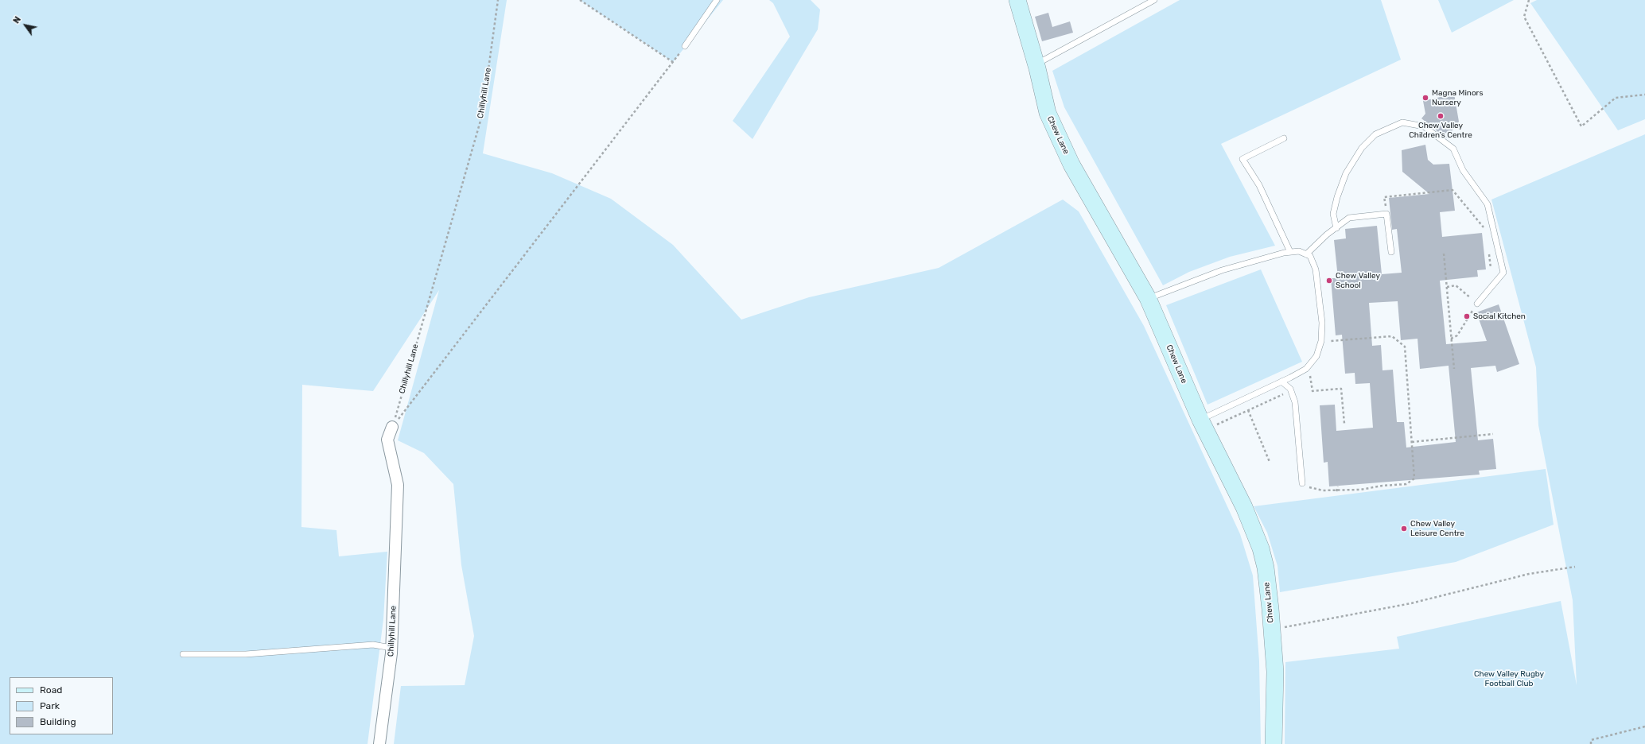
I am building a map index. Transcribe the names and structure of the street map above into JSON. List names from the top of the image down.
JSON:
{
  "streets": {
    "main road": ["Chew Lane"],
    "street": ["Chillyhill Lane"]
  },
  "parks": ["Chew Valley Rugby Football Club"],
  "places": [
    "Magna Minors Nursery",
    "Chew Valley Children's Centre",
    "Chew Valley School",
    "Social Kitchen",
    "Chew Valley Leisure Centre"
  ],
  "legend": ["Road", "Park", "Building"],
  "north": "top left"
}
